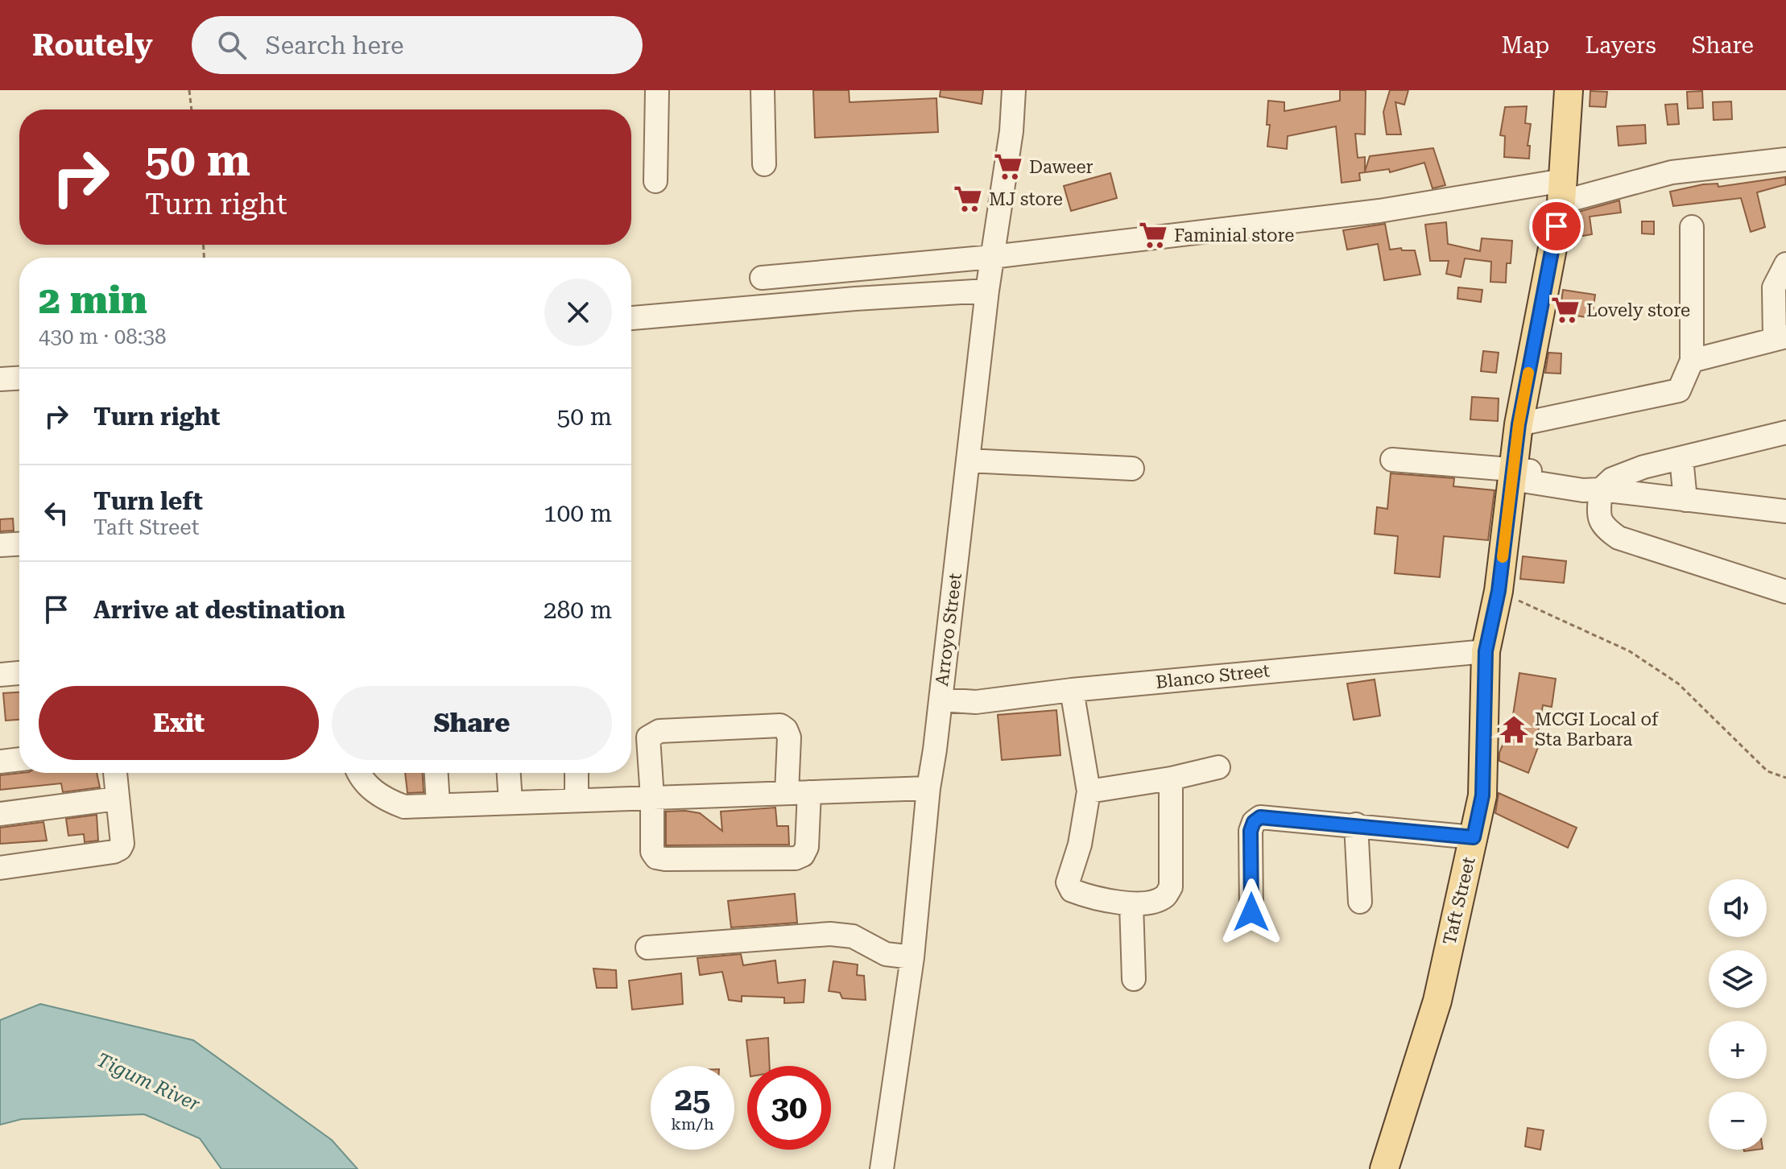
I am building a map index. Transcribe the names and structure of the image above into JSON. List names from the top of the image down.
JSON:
{
  "streets": {
    "main road": ["Taft Street"],
    "street": ["Arroyo Street", "Blanco Street"]
  },
  "crossings": [
    ["Arroyo Street", "Blanco Street"],
    ["Blanco Street", "Taft Street"]
  ],
  "water": ["Tigum River"],
  "places": {
    "supermarket": [
      "Daweer",
      "MJ store",
      "Faminial store",
      "Lovely store"
    ],
    "temple": ["MCGI Local of Sta Barbara"]
  },
  "page": {
    "header": "Routely",
    "search": "Search here",
    "nav": ["Map", "Layers", "Share"],
    "turn": ["50 m", "Turn right"],
    "heading": ["2 min", "430 m · 08:38"],
    "list": [
      {
        "name": "Turn right",
        "value": "50 m"
      },
      {
        "name": "Turn left",
        "note": "Taft Street",
        "value": "100 m"
      },
      {
        "name": "Arrive at destination",
        "value": "280 m"
      }
    ],
    "buttons": ["Exit", "Share"],
    "map_buttons": ["+", "−"],
    "speed": "25 km/h",
    "limit": "30"
  }
}
